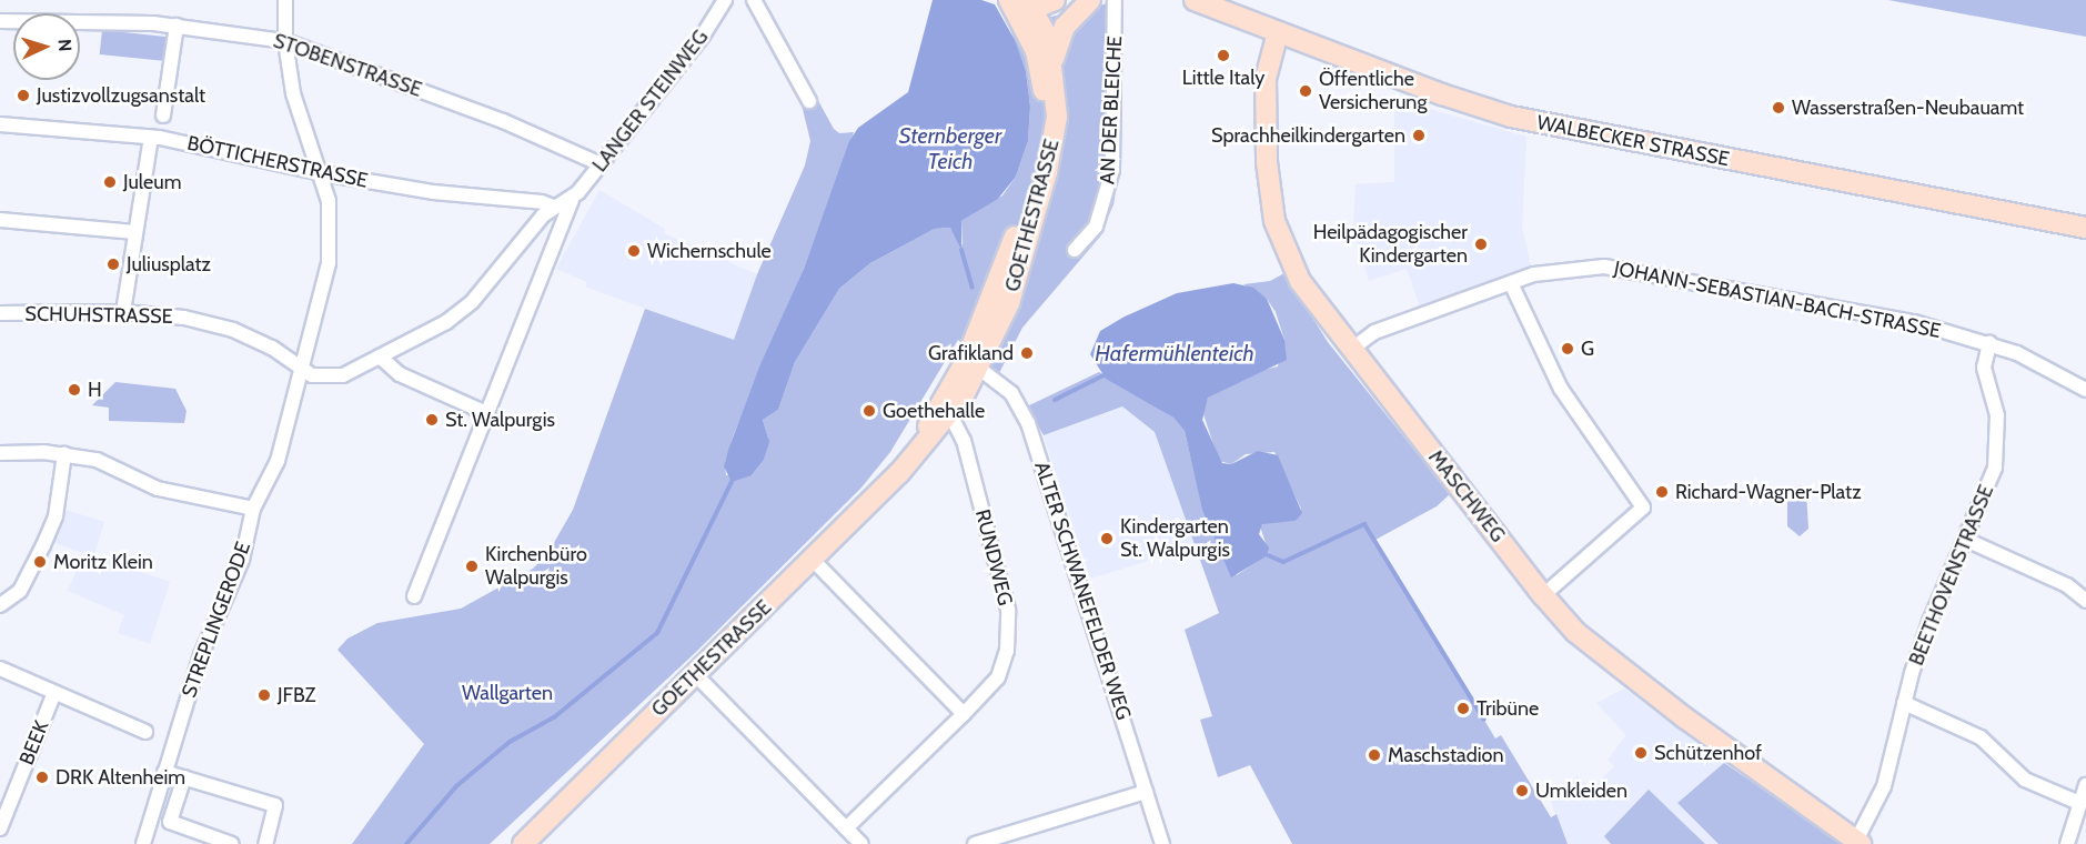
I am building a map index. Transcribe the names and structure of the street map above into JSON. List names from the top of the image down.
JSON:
{
  "streets": {
    "main road": ["WALBECKER STRASSE", "GOETHESTRASSE", "MASCHWEG"],
    "street": [
      "STOBENSTRASSE",
      "LANGER STEINWEG",
      "AN DER BLEICHE",
      "BÖTTICHERSTRASSE",
      "JOHANN-SEBASTIAN-BACH-STRASSE",
      "SCHUHSTRASSE",
      "RUNDWEG",
      "BEETHOVENSTRASSE",
      "ALTER SCHWANEFELDER WEG",
      "STREPLINGERODE",
      "BEEK"
    ]
  },
  "crossings": [
    ["STOBENSTRASSE", "LANGER STEINWEG"],
    ["STOBENSTRASSE", "STREPLINGERODE"],
    ["WALBECKER STRASSE", "MASCHWEG"],
    ["BÖTTICHERSTRASSE", "STREPLINGERODE"],
    ["GOETHESTRASSE", "RUNDWEG"],
    ["GOETHESTRASSE", "ALTER SCHWANEFELDER WEG"],
    ["JOHANN-SEBASTIAN-BACH-STRASSE", "MASCHWEG"],
    ["JOHANN-SEBASTIAN-BACH-STRASSE", "BEETHOVENSTRASSE"],
    ["SCHUHSTRASSE", "STREPLINGERODE"],
    ["MASCHWEG", "BEETHOVENSTRASSE"]
  ],
  "water": ["Sternberger Teich", "Hafermühlenteich"],
  "parks": ["Wallgarten"],
  "places": [
    "Little Italy",
    "Öffentliche Versicherung",
    "Justizvollzugsanstalt",
    "Wasserstraßen-Neubauamt",
    "Sprachheilkindergarten",
    "Juleum",
    "Heilpädagogischer Kindergarten",
    "Wichernschule",
    "Juliusplatz",
    "G",
    "Grafikland",
    "H",
    "Goethehalle",
    "St. Walpurgis",
    "Richard-Wagner-Platz",
    "Kindergarten St. Walpurgis",
    "Moritz Klein",
    "Kirchenbüro Walpurgis",
    "JFBZ",
    "Tribüne",
    "Schützenhof",
    "Maschstadion",
    "DRK Altenheim",
    "Umkleiden"
  ],
  "north": "right"
}
